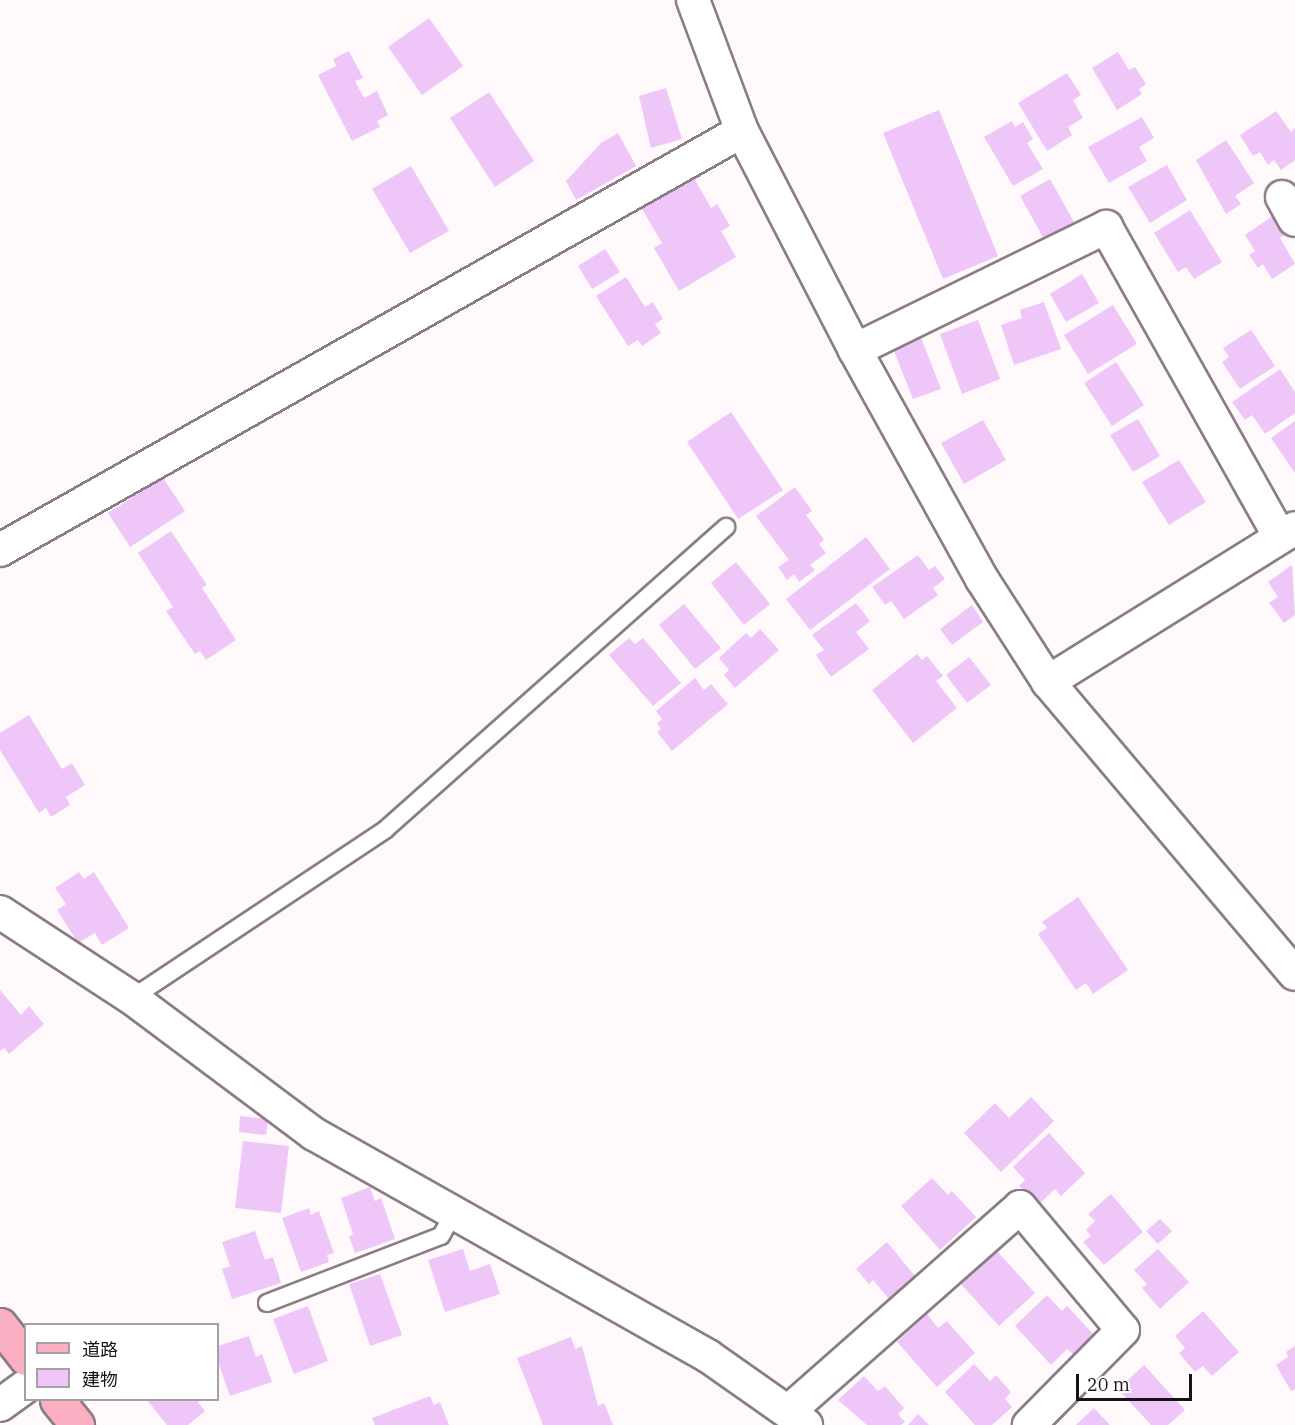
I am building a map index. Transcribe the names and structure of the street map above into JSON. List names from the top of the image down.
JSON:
{
  "legend": ["道路", "建物"],
  "scale_bar": "20 m"
}
